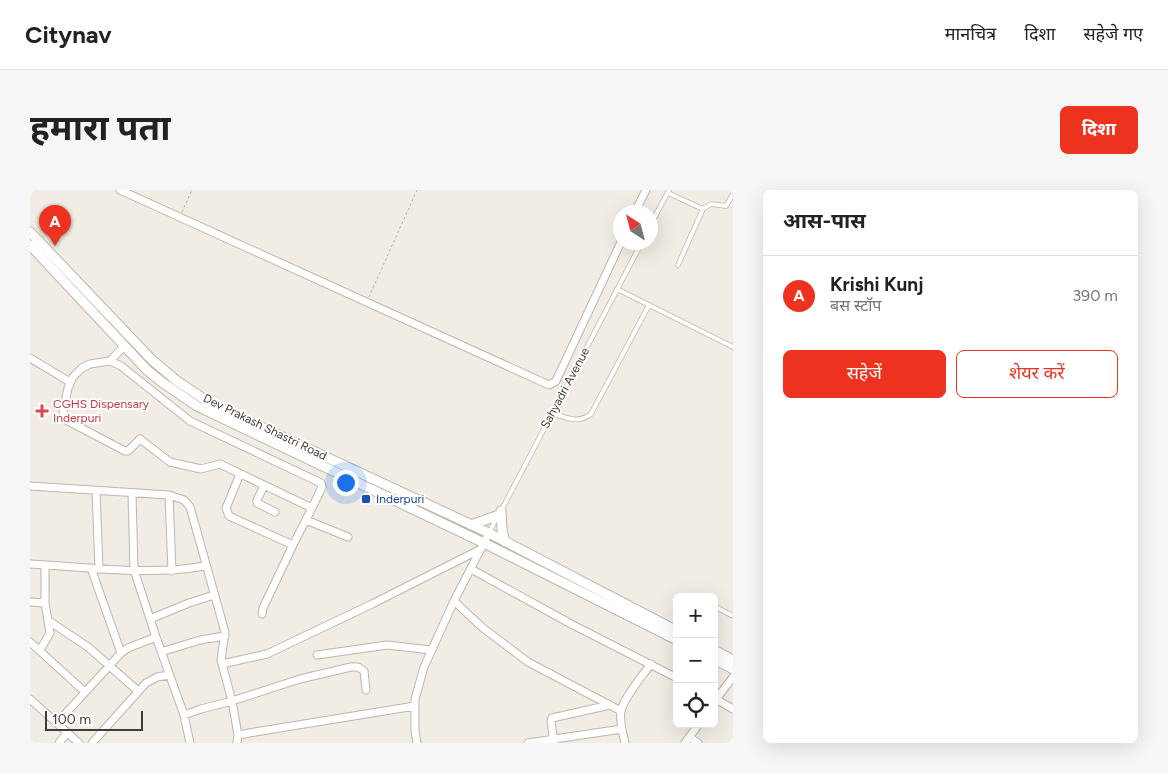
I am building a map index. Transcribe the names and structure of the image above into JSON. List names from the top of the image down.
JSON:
{
  "streets": {
    "street": ["Dev Prakash Shastri Road"],
    "lane": ["Sahyadri Avenue"]
  },
  "crossings": [
    ["Sahyadri Avenue", "Dev Prakash Shastri Road"]
  ],
  "places": {
    "health": ["CGHS Dispensary Inderpuri"],
    "transit": ["Inderpuri"]
  },
  "scale_bar": "100 m",
  "north": "top left",
  "page": {
    "header": "Citynav",
    "nav": ["मानचित्र", "दिशा", "सहेजे गए"],
    "buttons": [
      "दिशा",
      ["सहेजें", "शेयर करें"]
    ],
    "title": "हमारा पता",
    "heading": "आस-पास",
    "pins": "A",
    "list": [
      {
        "mark": "A",
        "name": "Krishi Kunj",
        "note": "बस स्टॉप",
        "value": "390 m"
      }
    ],
    "map_buttons": ["+", "−"],
    "scale": "100 m"
  }
}
